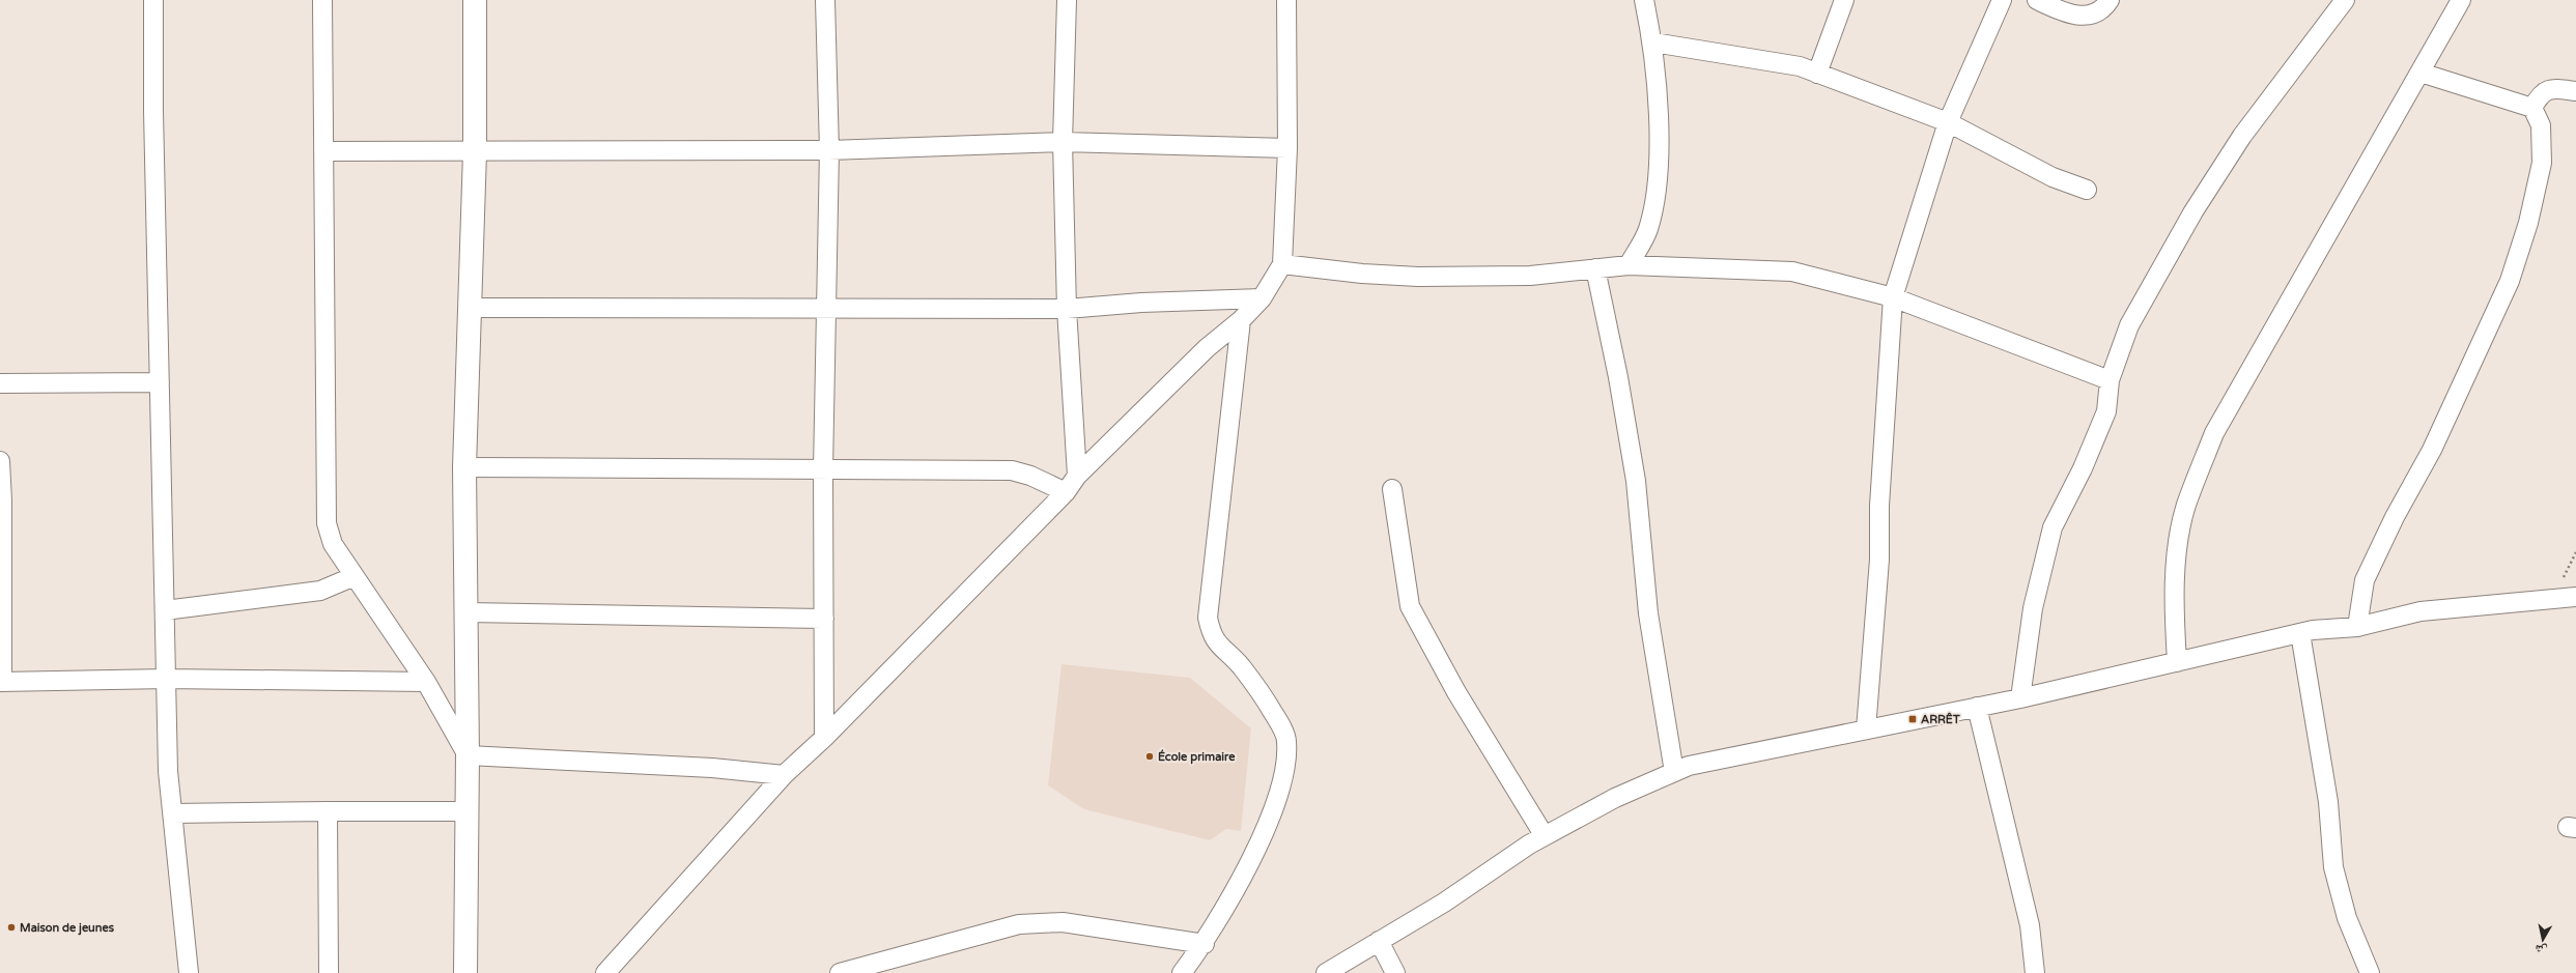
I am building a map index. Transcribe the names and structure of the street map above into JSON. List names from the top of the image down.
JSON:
{
  "places": {
    "transit": ["ARRÊT"],
    "other": ["École primaire", "Maison de jeunes"]
  },
  "north": "bottom"
}
